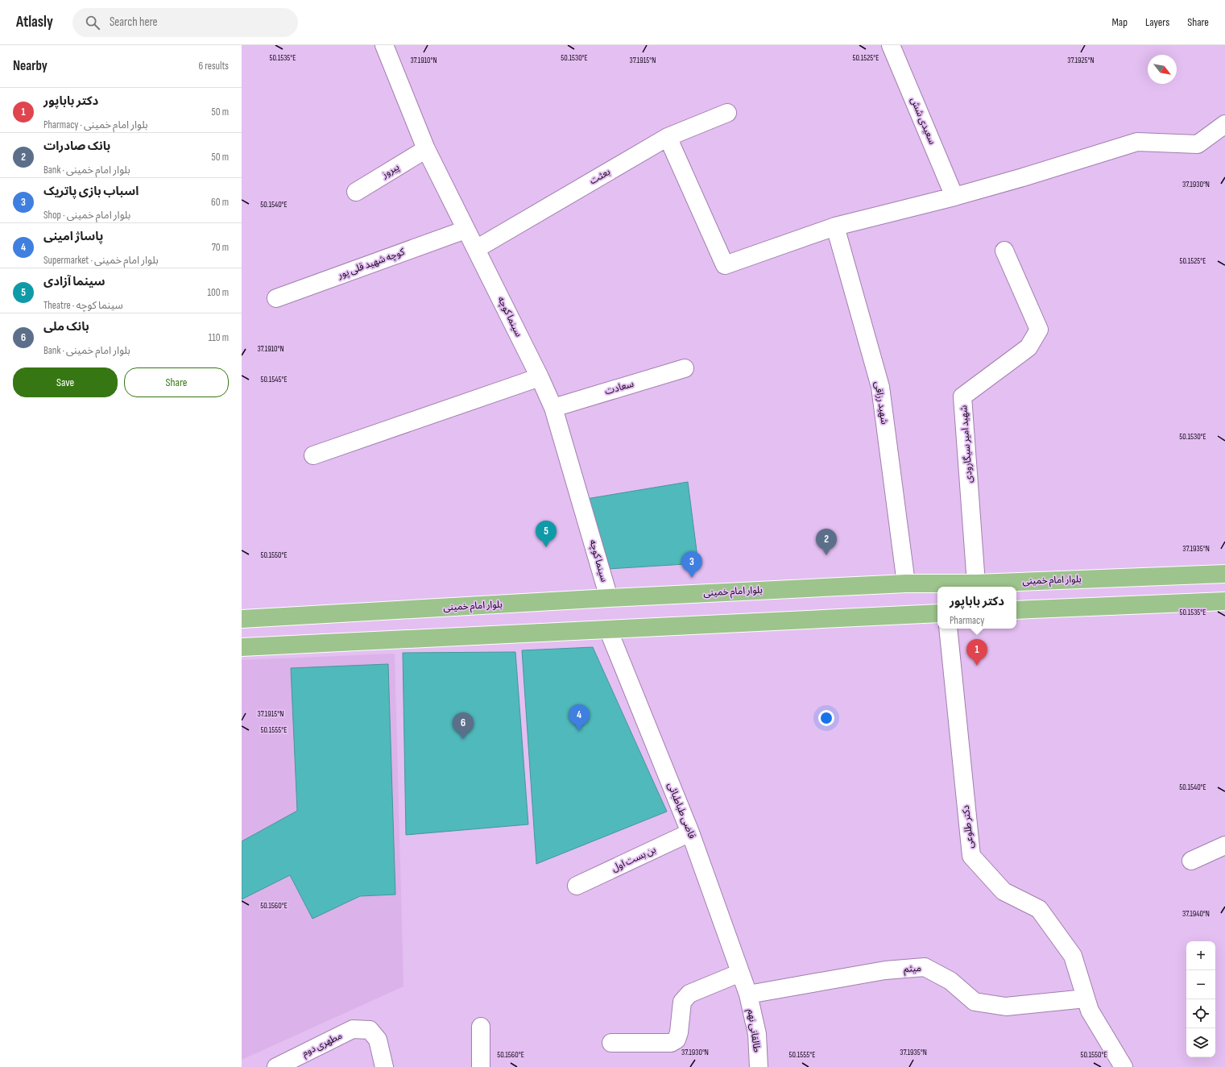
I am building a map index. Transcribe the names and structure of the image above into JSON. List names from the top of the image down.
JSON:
{
  "streets": {
    "main road": ["بلوار امام خمینی"],
    "street": [
      "سعیدی شش",
      "پیروز",
      "بعثت",
      "کوچه شهید قلی پور",
      "سینما کوچه",
      "سعادت",
      "شهید رزاقی",
      "شهید امیر سیگارودی",
      "قاضی طباطبائی",
      "دکتر طلوعی",
      "بن بست اول",
      "میثم",
      "طالقانی نهم",
      "مطهری دوم"
    ]
  },
  "crossings": [
    ["پیروز", "سینما کوچه"],
    ["بعثت", "سینما کوچه"],
    ["کوچه شهید قلی پور", "سینما کوچه"],
    ["سینما کوچه", "سعادت"],
    ["سینما کوچه", "بلوار امام خمینی"],
    ["شهید رزاقی", "بلوار امام خمینی"],
    ["شهید امیر سیگارودی", "بلوار امام خمینی"],
    ["قاضی طباطبائی", "بن بست اول"],
    ["قاضی طباطبائی", "میثم"],
    ["قاضی طباطبائی", "طالقانی نهم"],
    ["دکتر طلوعی", "میثم"],
    ["میثم", "طالقانی نهم"]
  ],
  "north": "bottom right",
  "page": {
    "header": "Atlasly",
    "search": "Search here",
    "nav": ["Map", "Layers", "Share"],
    "heading": ["Nearby", "6 results"],
    "list": [
      {
        "mark": "1",
        "name": "دکتر باباپور",
        "note": "Pharmacy · بلوار امام خمینی",
        "value": "50 m"
      },
      {
        "mark": "2",
        "name": "بانک صادرات",
        "note": "Bank · بلوار امام خمینی",
        "value": "50 m"
      },
      {
        "mark": "3",
        "name": "اسباب بازی پاتریک",
        "note": "Shop · بلوار امام خمینی",
        "value": "60 m"
      },
      {
        "mark": "4",
        "name": "پاساژ امینی",
        "note": "Supermarket · بلوار امام خمینی",
        "value": "70 m"
      },
      {
        "mark": "5",
        "name": "سینما آزادی",
        "note": "Theatre · سینما کوچه",
        "value": "100 m"
      },
      {
        "mark": "6",
        "name": "بانک ملی",
        "note": "Bank · بلوار امام خمینی",
        "value": "110 m"
      }
    ],
    "buttons": ["Save", "Share"],
    "pins": [
      "5",
      "2",
      "3",
      "1",
      "4",
      "6"
    ],
    "popup": ["دکتر باباپور", "Pharmacy"],
    "map_buttons": ["+", "−"]
  },
  "coordinates": [
    "50.1535°E",
    "50.1530°E",
    "50.1525°E",
    "37.1915°N",
    "37.1910°N",
    "37.1925°N",
    "37.1930°N",
    "50.1540°E",
    "50.1545°E",
    "37.1935°N",
    "50.1550°E",
    "50.1555°E",
    "50.1560°E",
    "37.1940°N"
  ]
}
